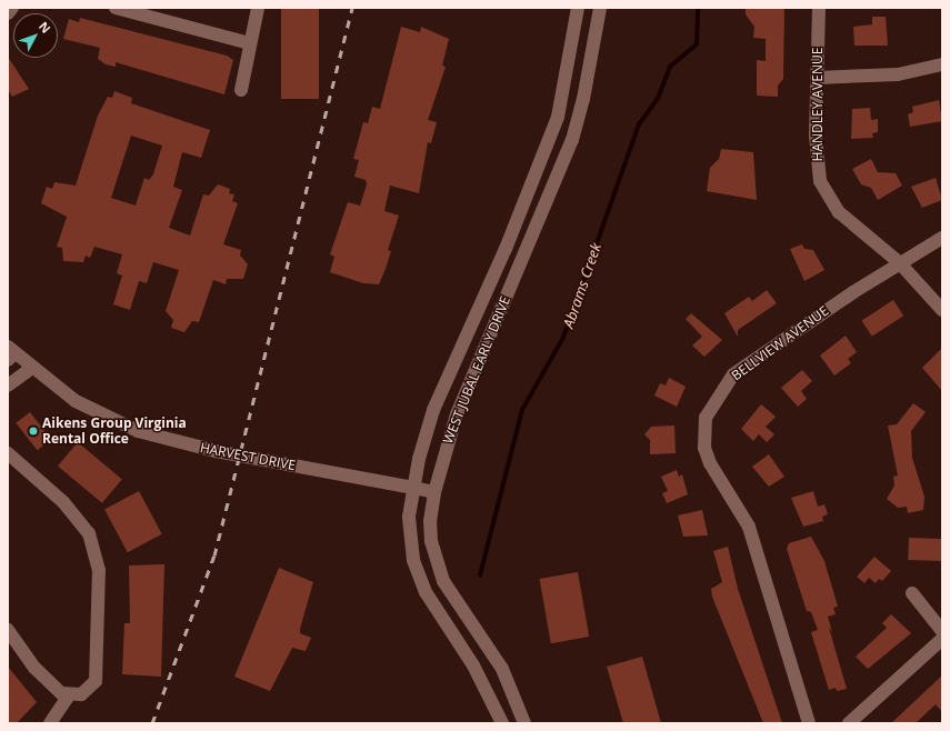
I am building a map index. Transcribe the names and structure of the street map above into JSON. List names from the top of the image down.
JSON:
{
  "streets": {
    "street": [
      "HANDLEY AVENUE",
      "BELLVIEW AVENUE",
      "WEST JUBAL EARLY DRIVE",
      "HARVEST DRIVE"
    ]
  },
  "crossings": [
    ["HANDLEY AVENUE", "BELLVIEW AVENUE"],
    ["WEST JUBAL EARLY DRIVE", "HARVEST DRIVE"]
  ],
  "water": ["Abrams Creek"],
  "places": ["Aikens Group Virginia Rental Office"],
  "north": "top right"
}
